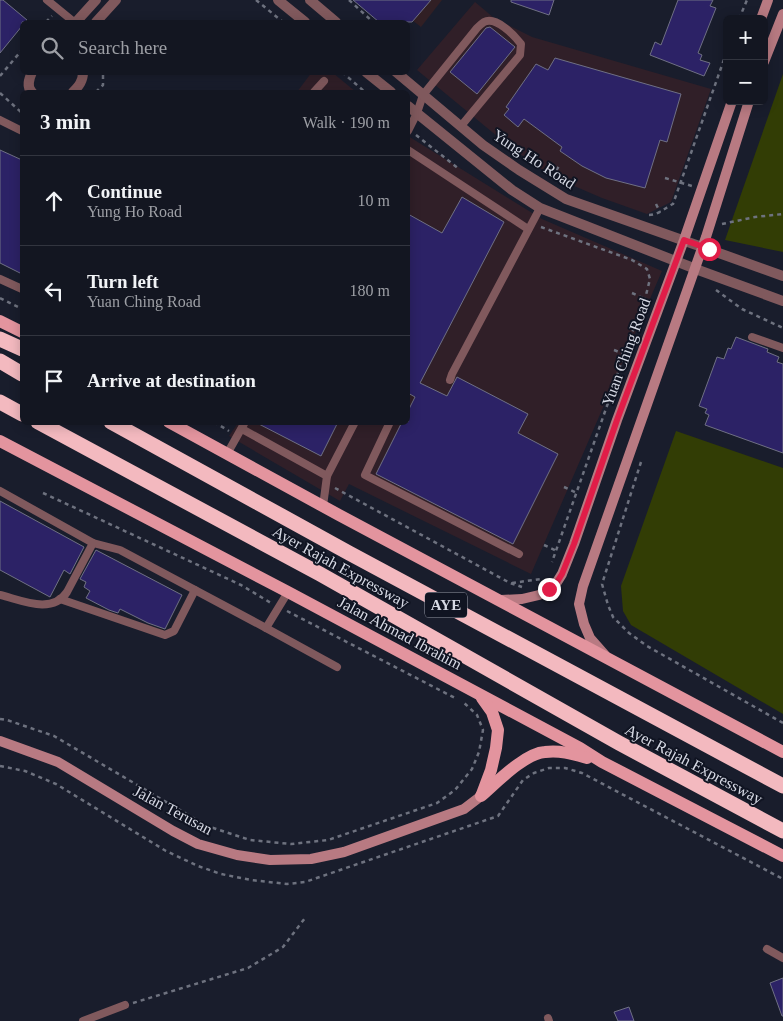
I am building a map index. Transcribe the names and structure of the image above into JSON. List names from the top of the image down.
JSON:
{
  "streets": {
    "highway": ["Ayer Rajah Expressway", "AYE"],
    "main road": ["Jalan Ahmad Ibrahim"],
    "street": ["Yung Ho Road", "Yuan Ching Road", "Jalan Terusan"]
  },
  "crossings": [
    ["Yung Ho Road", "Yuan Ching Road"]
  ],
  "page": {
    "map_buttons": ["+", "−"],
    "search": "Search here",
    "heading": ["3 min", "Walk · 190 m"],
    "list": [
      ["Continue", "Yung Ho Road", "10 m"],
      ["Turn left", "Yuan Ching Road", "180 m"],
      "Arrive at destination"
    ]
  }
}
